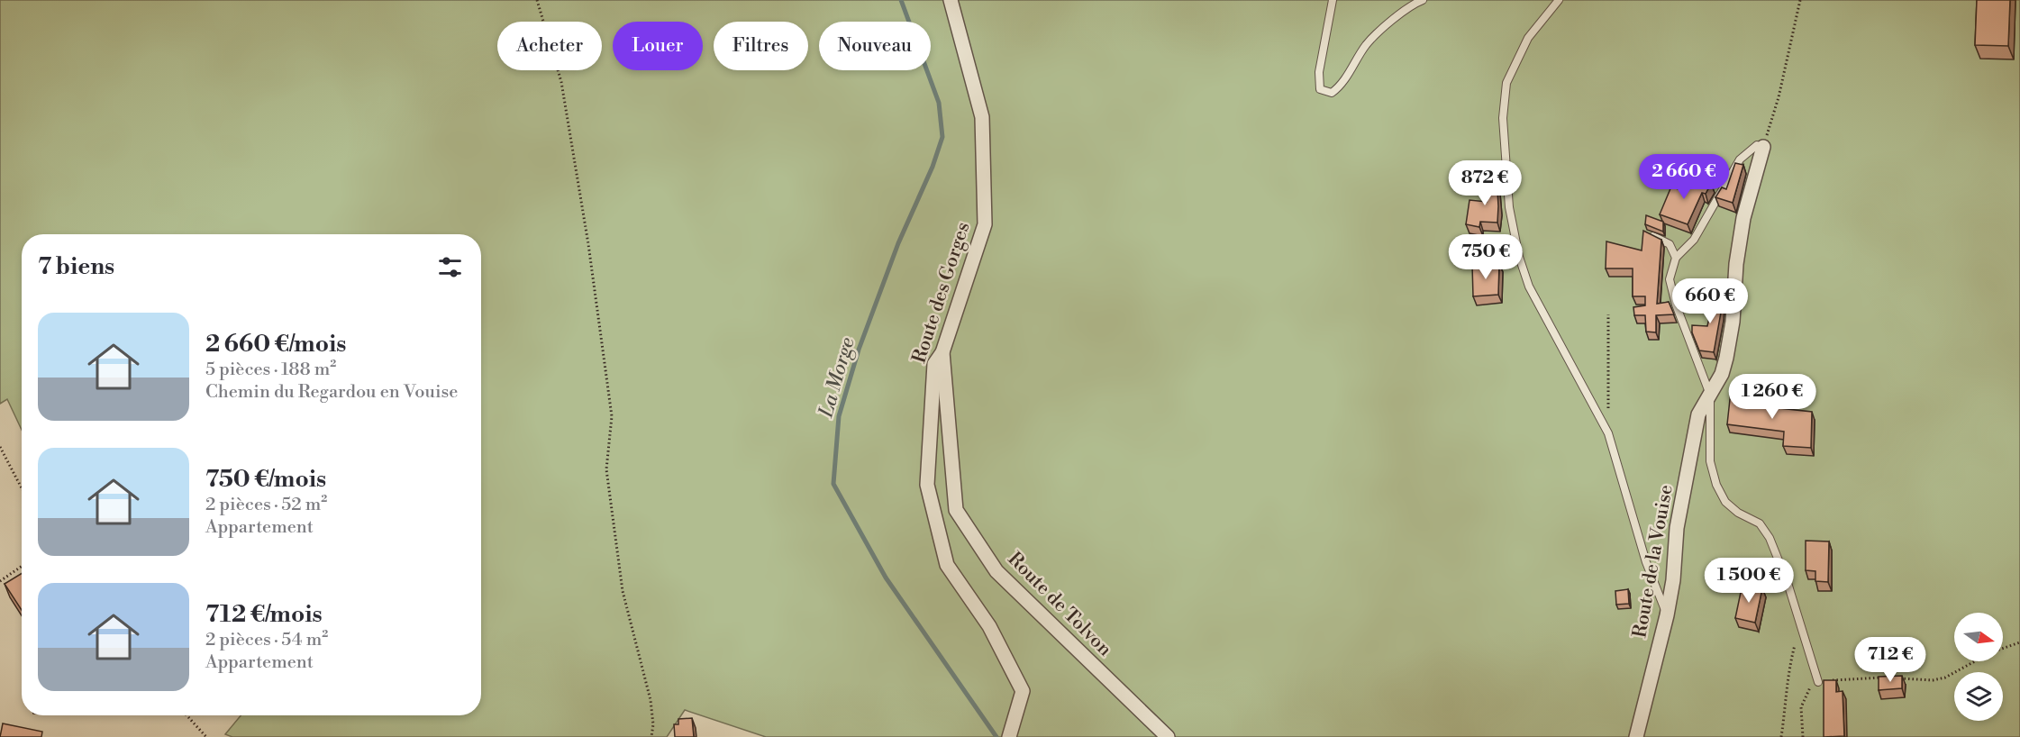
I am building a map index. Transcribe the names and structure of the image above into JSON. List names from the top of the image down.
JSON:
{
  "streets": {
    "street": ["Route des Gorges", "Route de la Vouise", "Route de Tolvon"]
  },
  "crossings": [
    ["Route des Gorges", "Route de Tolvon"]
  ],
  "water": ["La Morge"],
  "north": "right",
  "page": {
    "chip": [
      "Acheter",
      "Louer",
      "Filtres",
      "Nouveau"
    ],
    "price": [
      "2 660 €",
      "872 €",
      "750 €",
      "660 €",
      "1 260 €",
      "1 500 €",
      "712 €"
    ],
    "heading": "7 biens",
    "list": [
      {
        "name": "2 660 €/mois",
        "note": "5 pièces · 188 m² · Chemin du Regardou en Vouise"
      },
      {
        "name": "750 €/mois",
        "note": "2 pièces · 52 m² · Appartement"
      },
      {
        "name": "712 €/mois",
        "note": "2 pièces · 54 m² · Appartement"
      }
    ]
  }
}
